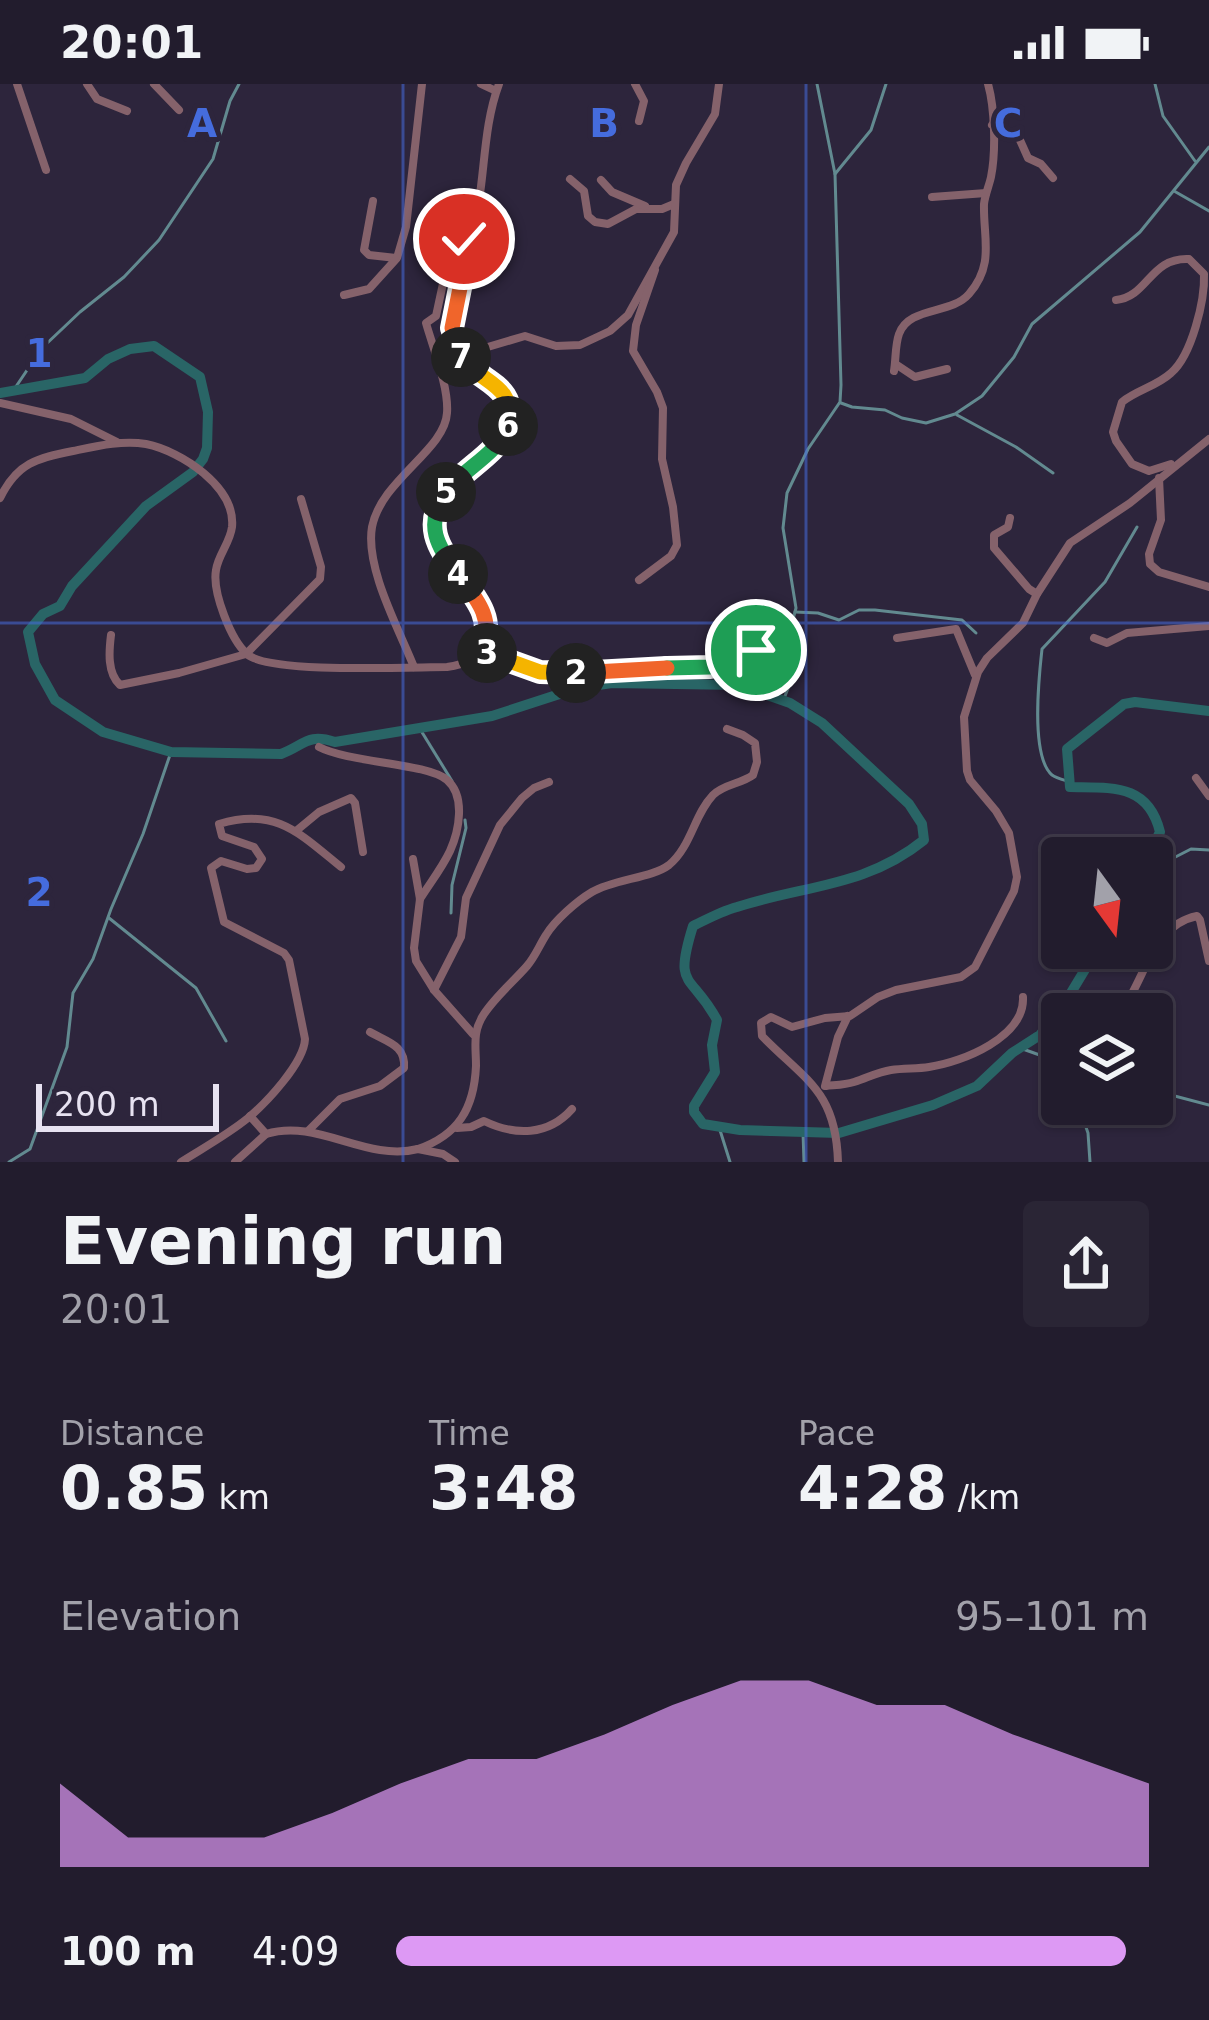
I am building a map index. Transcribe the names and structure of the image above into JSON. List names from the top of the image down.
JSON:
{
  "scale_bar": "200 m",
  "north": "bottom",
  "page": {
    "status": "20:01",
    "pins": [
      "7",
      "6",
      "5",
      "4",
      "3",
      "2"
    ],
    "scale": "200 m",
    "heading": ["Evening run", "20:01"],
    "stats": [
      ["Distance", "0.85 km"],
      ["Time", "3:48"],
      ["Pace", "4:28 /km"]
    ],
    "chart": ["Elevation", "95–101 m"],
    "list": [
      {
        "name": "100 m",
        "note": "4:09"
      }
    ]
  },
  "grid": {
    "columns": ["A", "B", "C"],
    "rows": ["1", "2"]
  }
}
